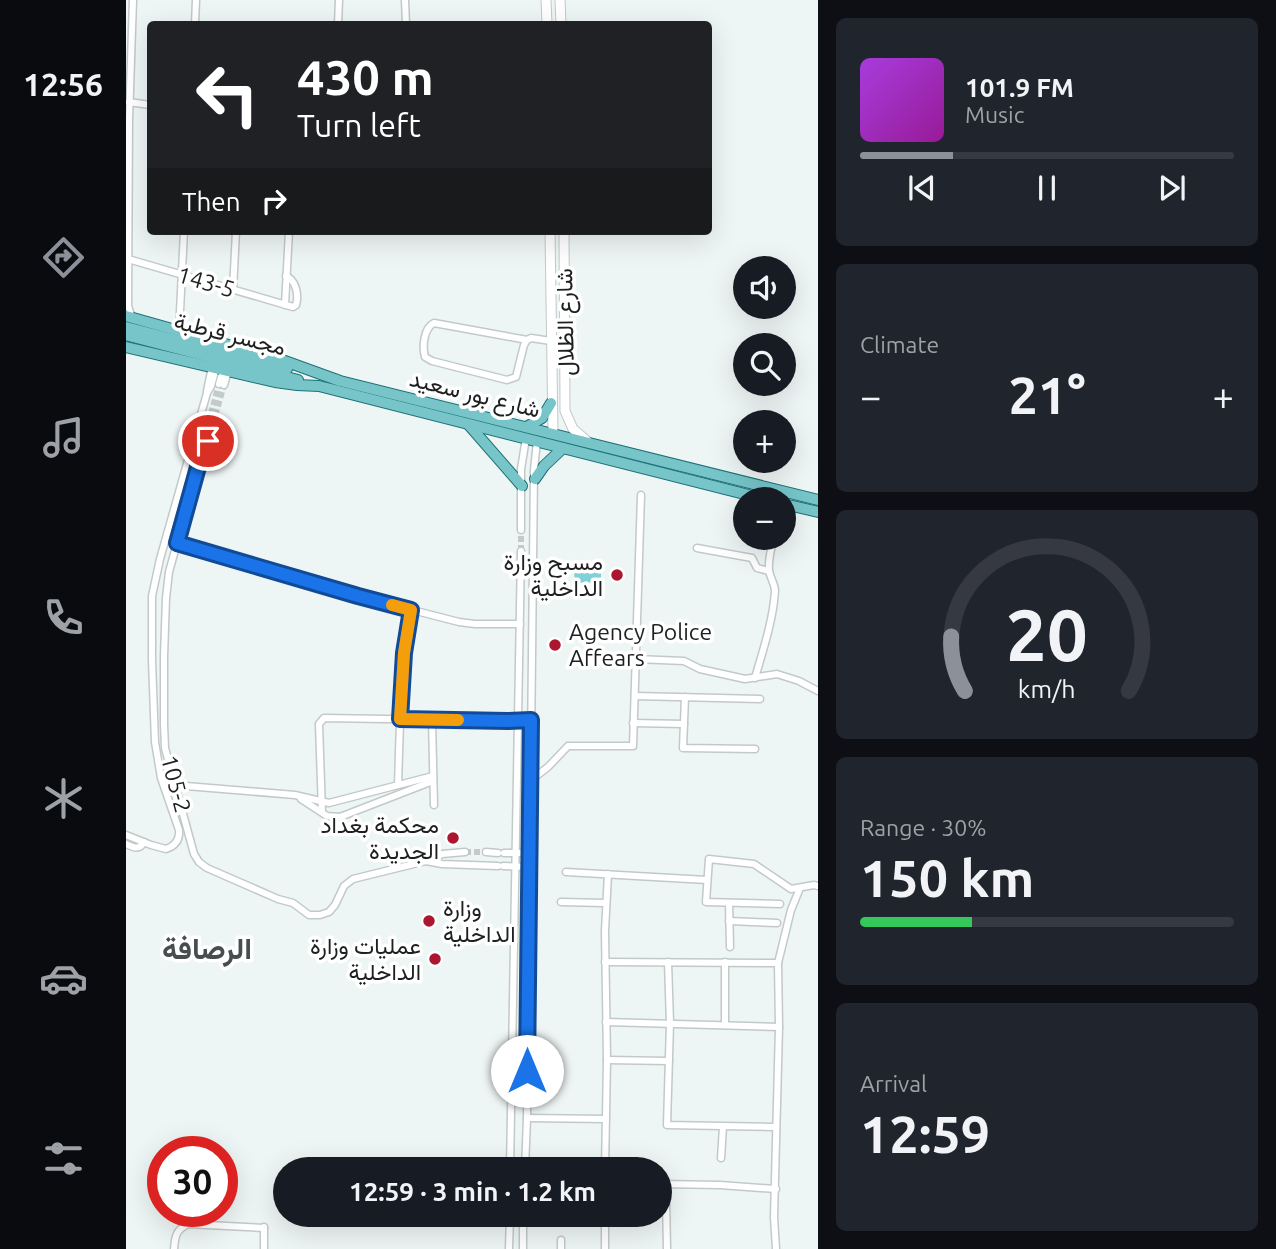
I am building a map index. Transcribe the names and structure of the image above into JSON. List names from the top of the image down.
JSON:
{
  "streets": {
    "main road": ["مجسر قرطبة", "شارع بور سعيد"],
    "street": ["143-5", "شارع الظلال", "105-2"]
  },
  "crossings": [
    ["شارع الظلال", "شارع بور سعيد"],
    ["مجسر قرطبة", "شارع بور سعيد"]
  ],
  "districts": ["الرصافة"],
  "places": [
    "مسبح وزارة الداخلية",
    "Agency Police Affears",
    "محكمة بغداد الجديدة",
    "وزارة الداخلية",
    "عمليات وزارة الداخلية"
  ],
  "page": {
    "tabs": "12:56",
    "turn": ["430 m", "Turn left"],
    "song": ["101.9 FM", "Music"],
    "then": "Then",
    "map_buttons": ["+", "−"],
    "tile": [
      "Climate",
      ["Range · 30%", "150 km"],
      ["Arrival", "12:59"]
    ],
    "heat": ["−", "21°", "+"],
    "limit": "30",
    "trip": "12:59 · 3 min · 1.2 km",
    "gauge": ["20", "km/h"]
  }
}
